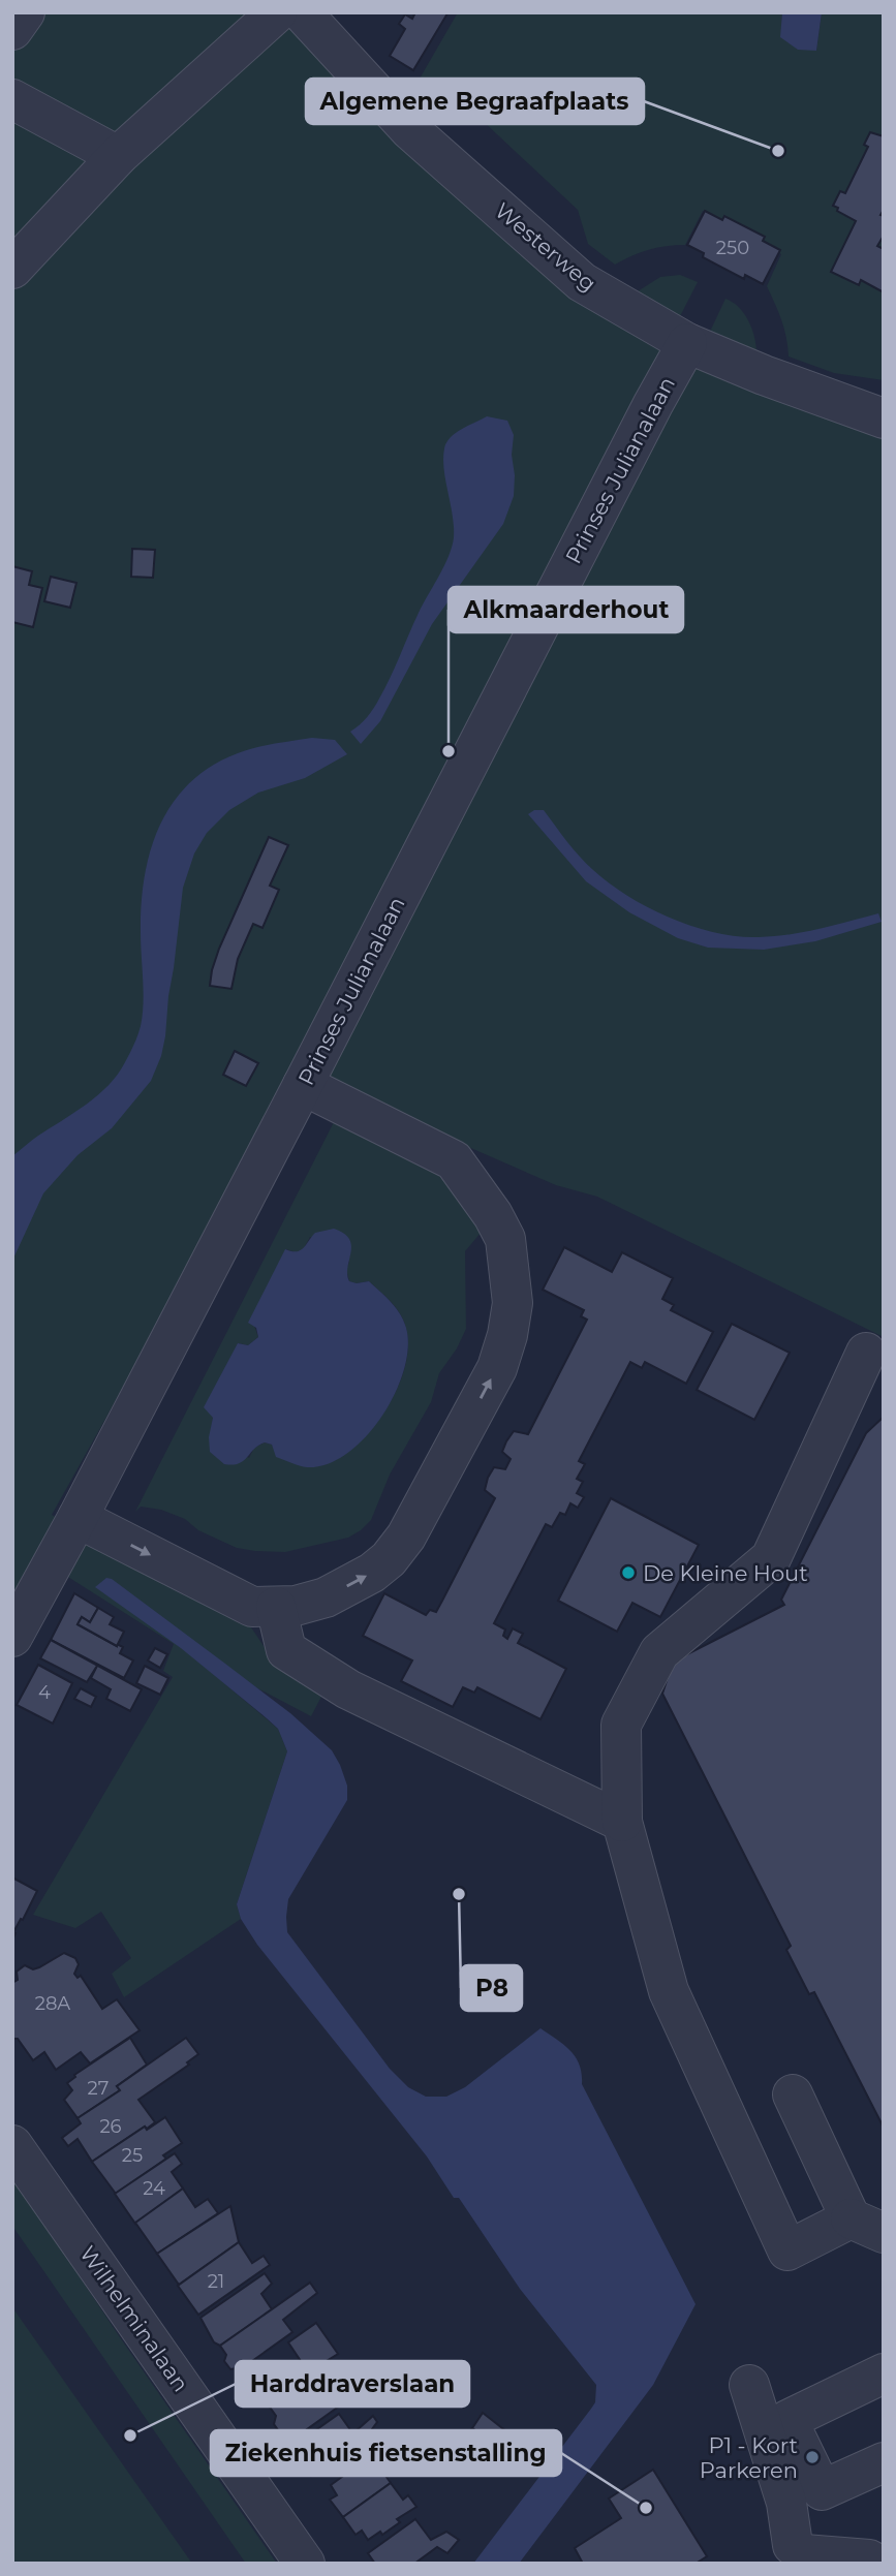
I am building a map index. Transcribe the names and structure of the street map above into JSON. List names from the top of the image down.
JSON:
{
  "streets": {
    "street": ["Westerweg", "Prinses Julianalaan", "Wilhelminalaan"]
  },
  "crossings": [
    ["Westerweg", "Prinses Julianalaan"]
  ],
  "places": [
    "Algemene Begraafplaats",
    "Alkmaarderhout",
    "De Kleine Hout",
    "P8",
    "Harddraverslaan",
    "P1 - Kort Parkeren",
    "Ziekenhuis fietsenstalling"
  ],
  "house_numbers": [
    "250",
    "4",
    "28A",
    "27",
    "26",
    "25",
    "24",
    "21"
  ]
}
